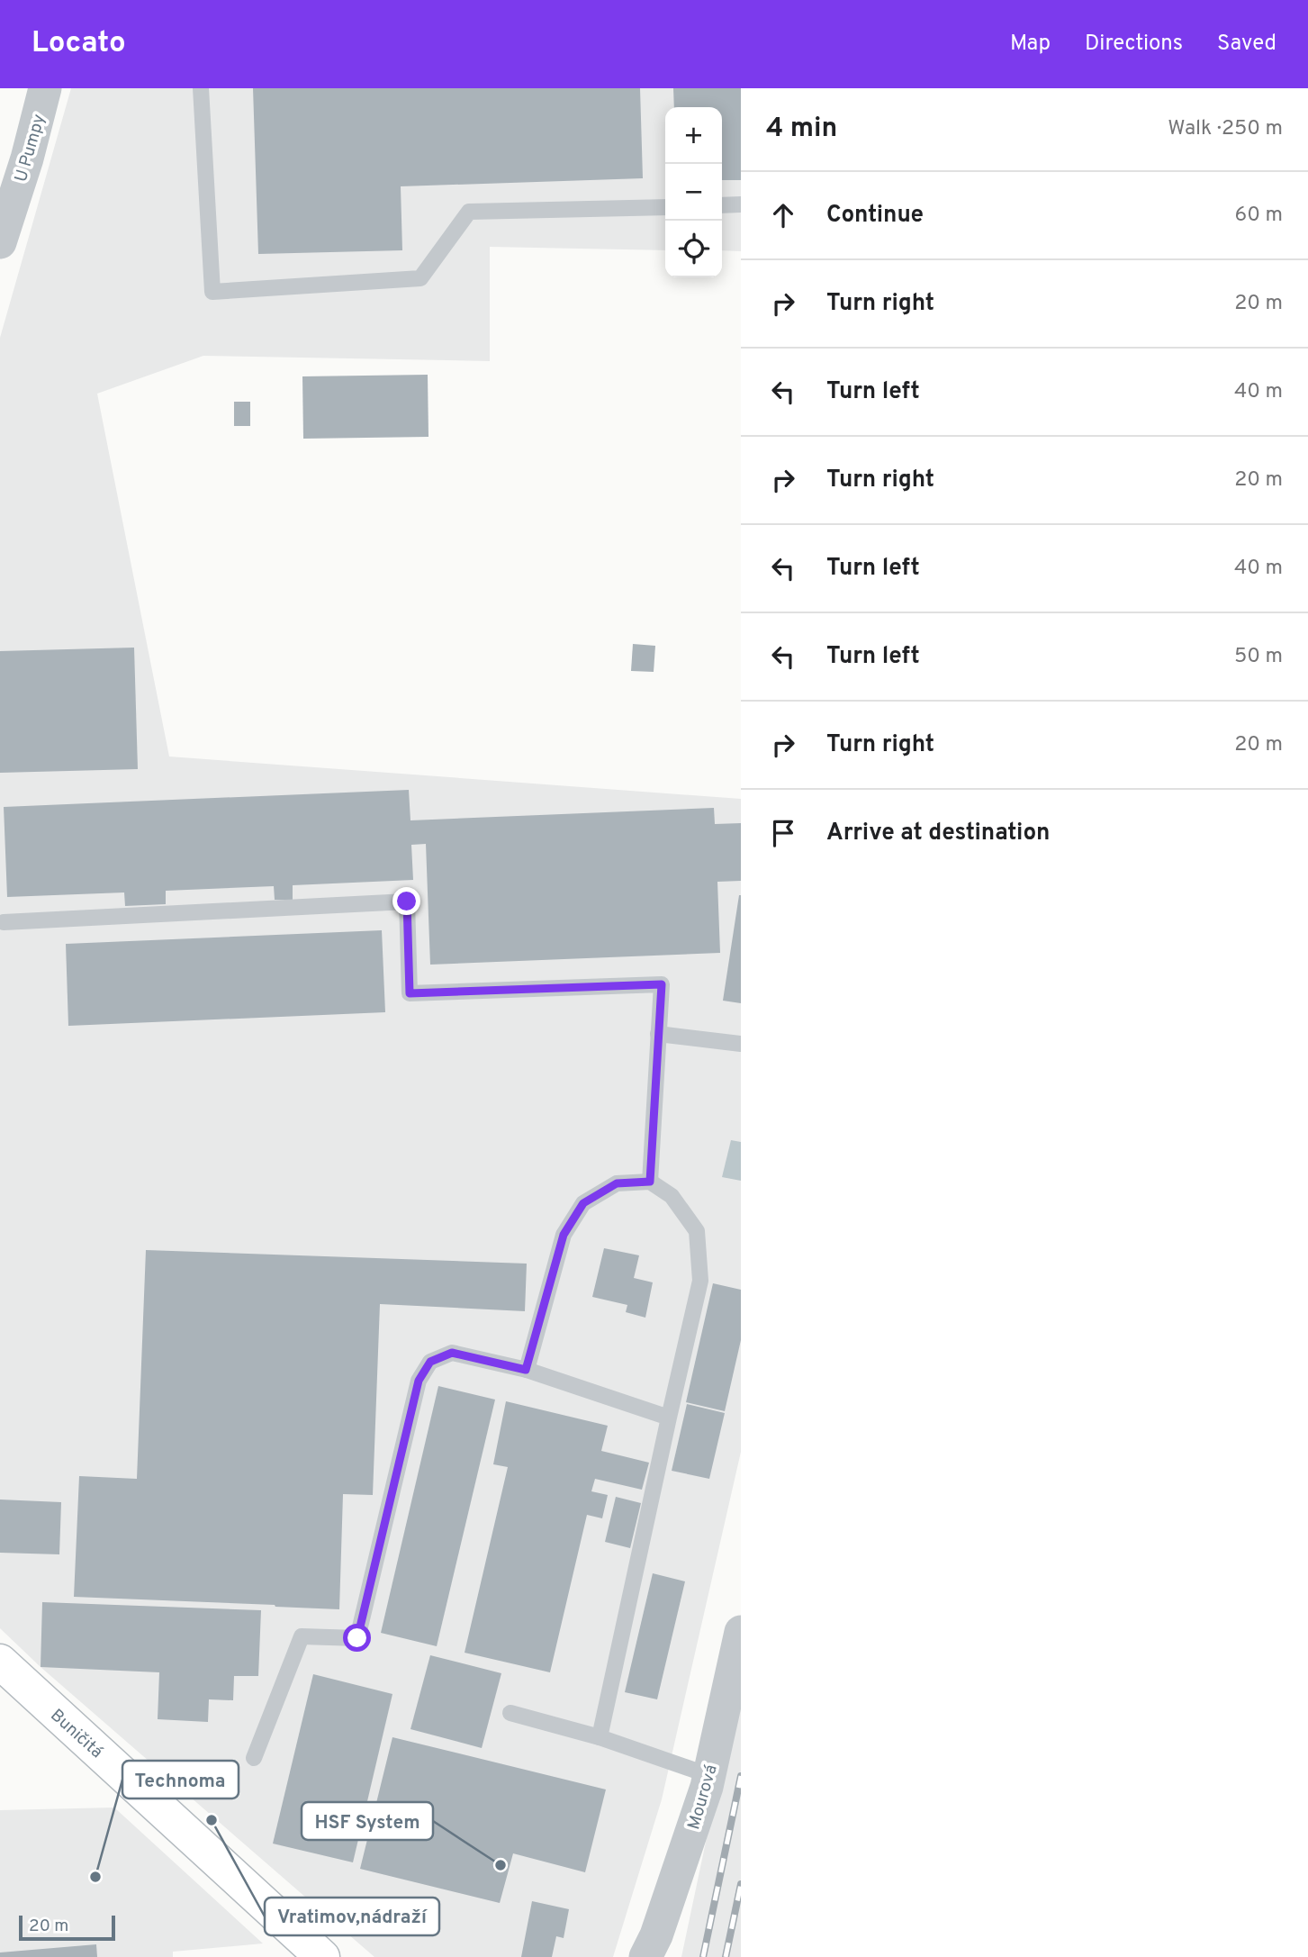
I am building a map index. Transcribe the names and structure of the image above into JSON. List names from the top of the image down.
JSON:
{
  "streets": {
    "main road": ["Buničitá"],
    "street": ["U Pumpy", "Mourová"]
  },
  "places": ["Vratimov,nádraží", "HSF System", "Technoma"],
  "scale_bar": "20 m",
  "page": {
    "header": "Locato",
    "nav": ["Map", "Directions", "Saved"],
    "heading": ["4 min", "Walk · 250 m"],
    "map_buttons": ["+", "−"],
    "list": [
      ["Continue", "60 m"],
      ["Turn right", "20 m"],
      ["Turn left", "40 m"],
      ["Turn right", "20 m"],
      ["Turn left", "40 m"],
      ["Turn left", "50 m"],
      ["Turn right", "20 m"],
      "Arrive at destination"
    ],
    "scale": "20 m"
  }
}
